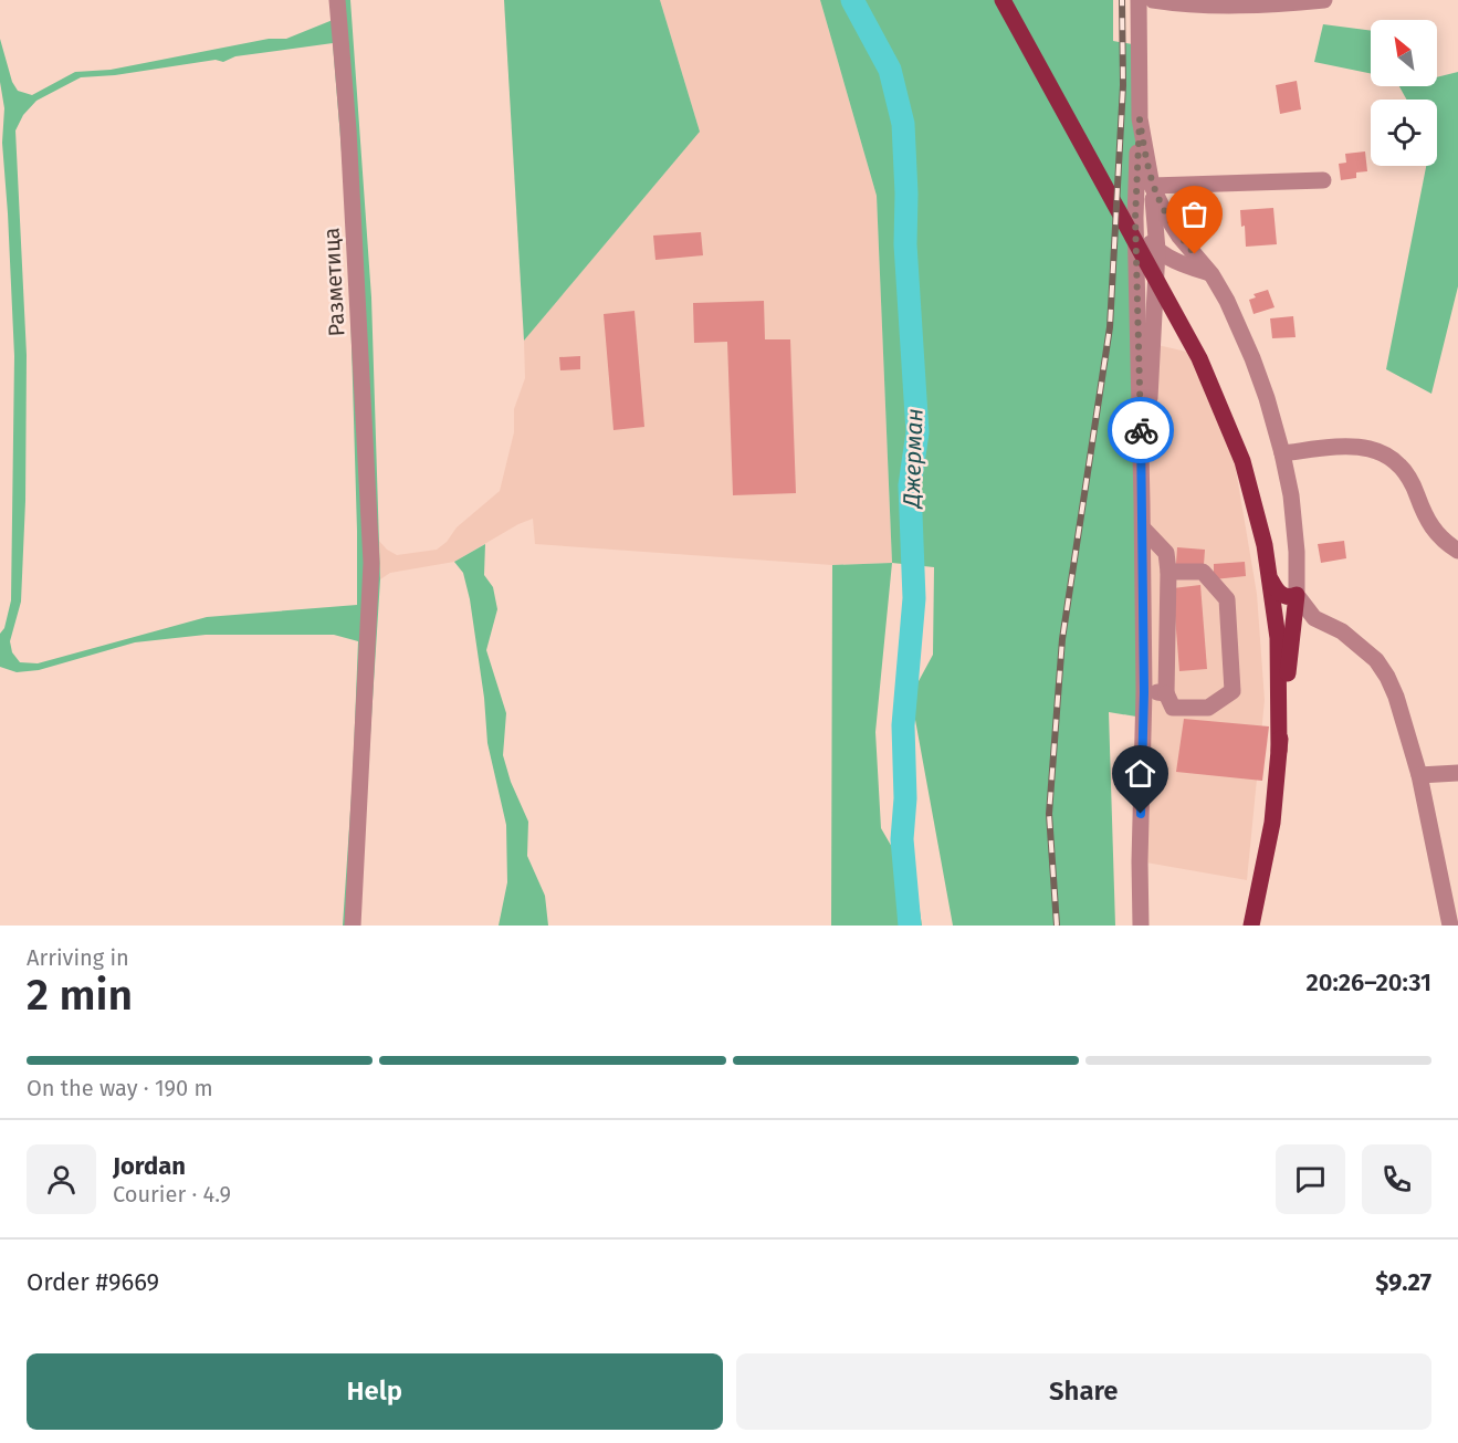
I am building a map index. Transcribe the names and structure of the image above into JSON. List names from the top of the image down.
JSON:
{
  "streets": {
    "street": ["Разметица"]
  },
  "water": ["Джерман"],
  "north": "top left",
  "page": {
    "heading": ["2 min", "Arriving in", "20:26–20:31"],
    "panel": [
      "Jordan",
      "Courier · 4.9",
      "Order #9669",
      "$9.27"
    ],
    "bar": "On the way · 190 m",
    "buttons": ["Help", "Share"]
  }
}
